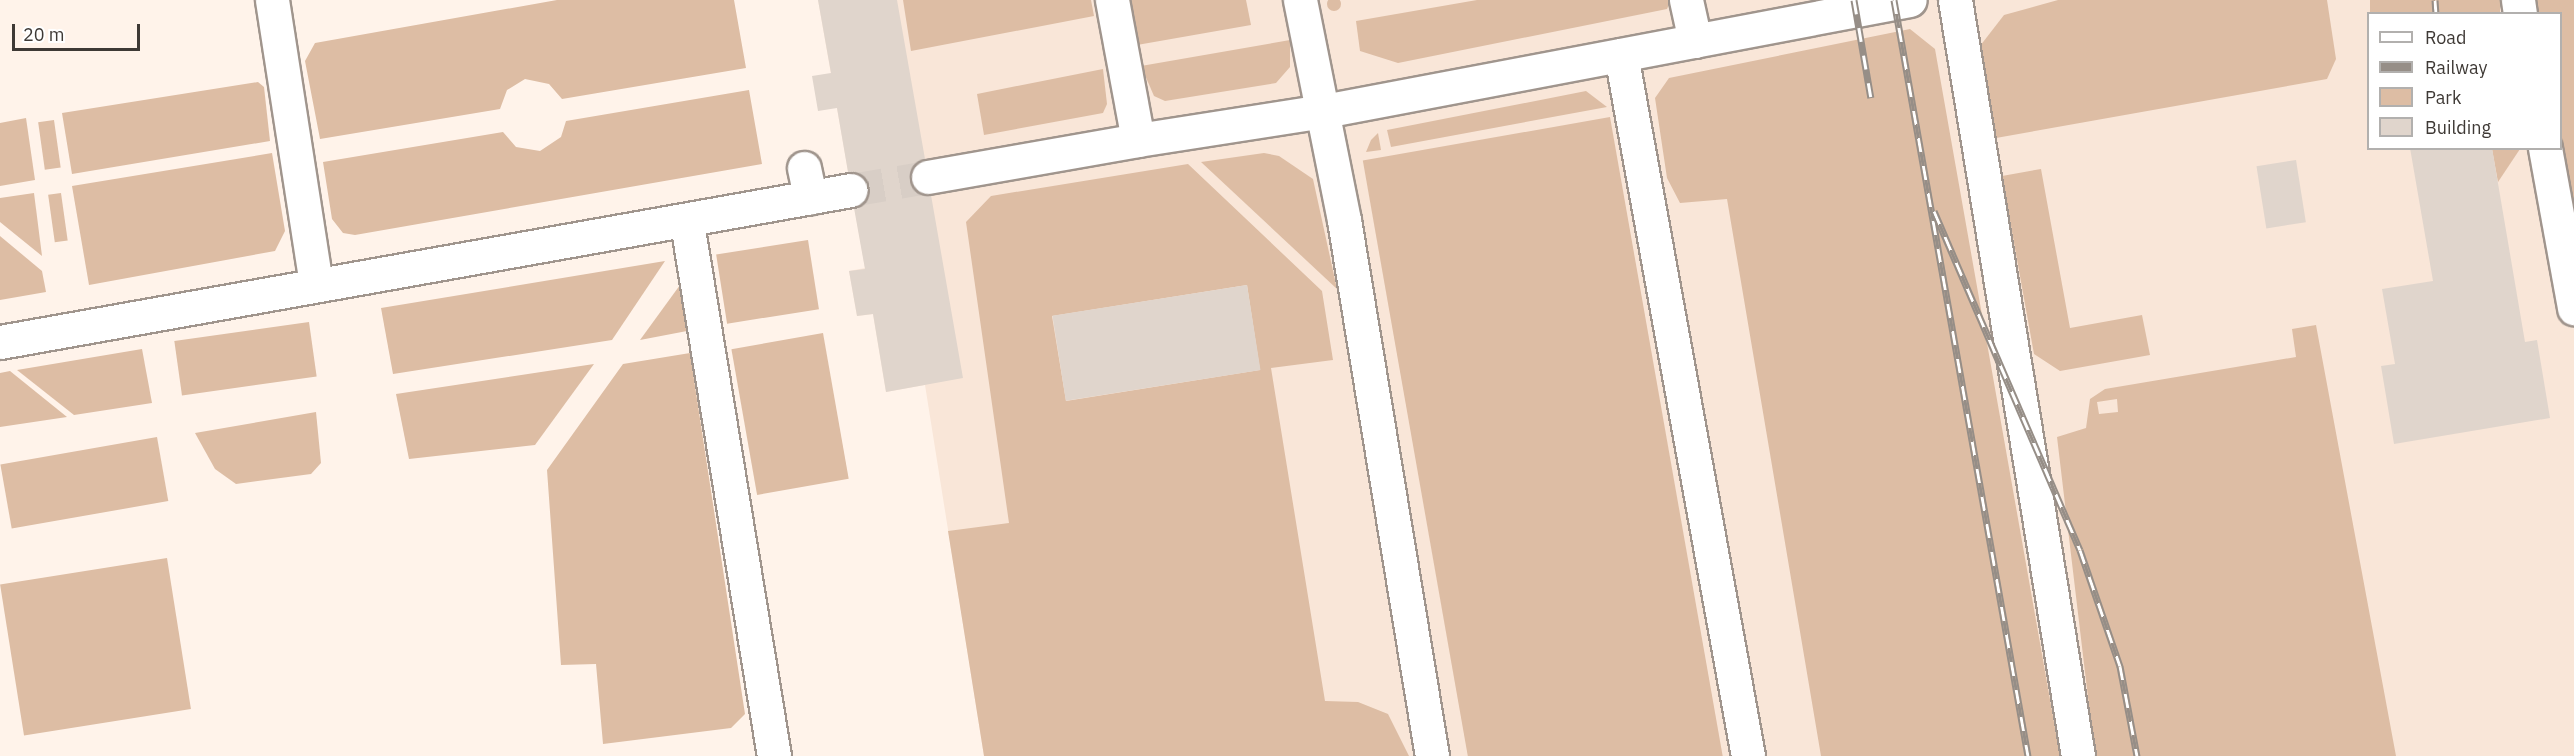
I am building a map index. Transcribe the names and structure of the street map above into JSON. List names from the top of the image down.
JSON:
{
  "legend": [
    "Road",
    "Railway",
    "Park",
    "Building"
  ],
  "scale_bar": "20 m"
}
